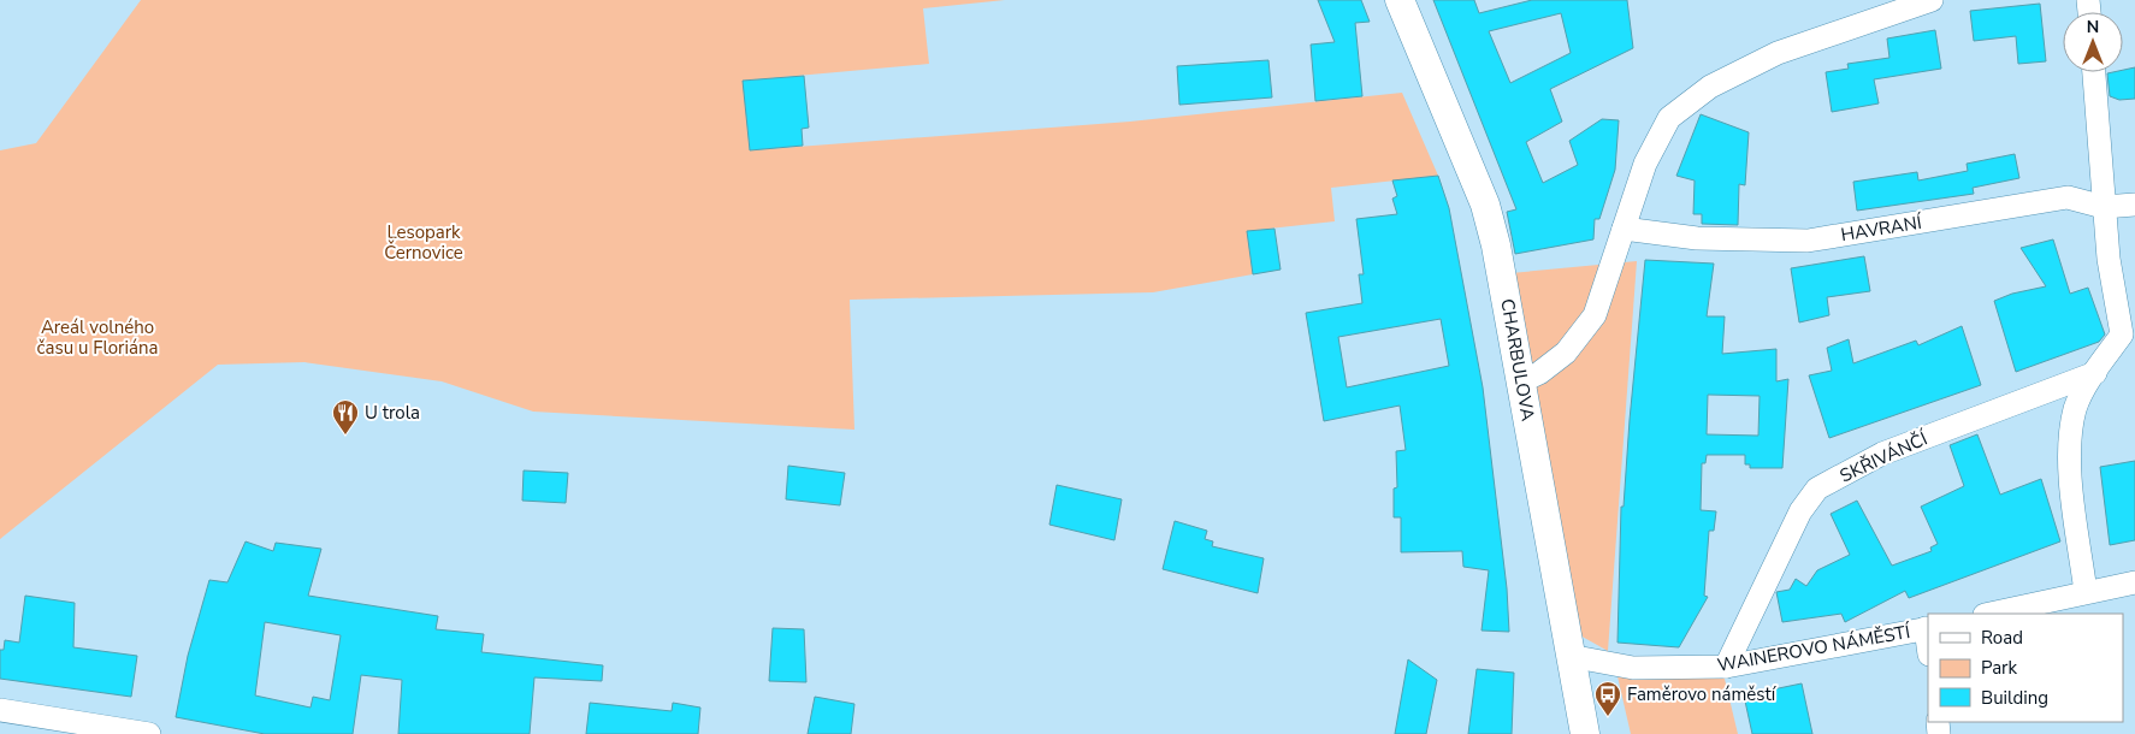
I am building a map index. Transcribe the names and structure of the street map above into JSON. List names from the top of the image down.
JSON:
{
  "streets": {
    "street": [
      "HAVRANÍ",
      "CHARBULOVA",
      "SKŘIVÁNČÍ",
      "WAINEROVO NÁMĚSTÍ"
    ]
  },
  "crossings": [
    ["CHARBULOVA", "WAINEROVO NÁMĚSTÍ"],
    ["SKŘIVÁNČÍ", "WAINEROVO NÁMĚSTÍ"]
  ],
  "parks": ["Lesopark Černovice", "Areál volného času u Floriána"],
  "places": {
    "restaurant": ["U trola"],
    "bus stop": ["Faměrovo náměstí"]
  },
  "legend": ["Road", "Park", "Building"],
  "north": "top"
}
